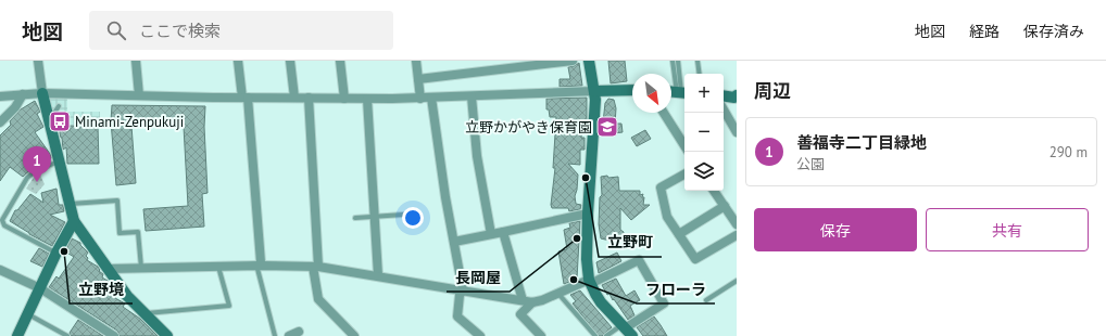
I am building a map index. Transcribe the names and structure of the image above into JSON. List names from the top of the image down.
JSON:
{
  "places": {
    "bus stop": ["Minami-Zenpukuji"],
    "school or university": ["立野かがやき保育園"],
    "other": [
      "立野町",
      "長岡屋",
      "立野境",
      "フローラ"
    ]
  },
  "north": "bottom right",
  "page": {
    "header": "地図",
    "search": "ここで検索",
    "nav": ["地図", "経路", "保存済み"],
    "heading": "周辺",
    "map_buttons": ["+", "−"],
    "list": [
      {
        "mark": "1",
        "name": "善福寺二丁目緑地",
        "note": "公園",
        "value": "290 m"
      }
    ],
    "pins": "1",
    "buttons": ["保存", "共有"]
  }
}
